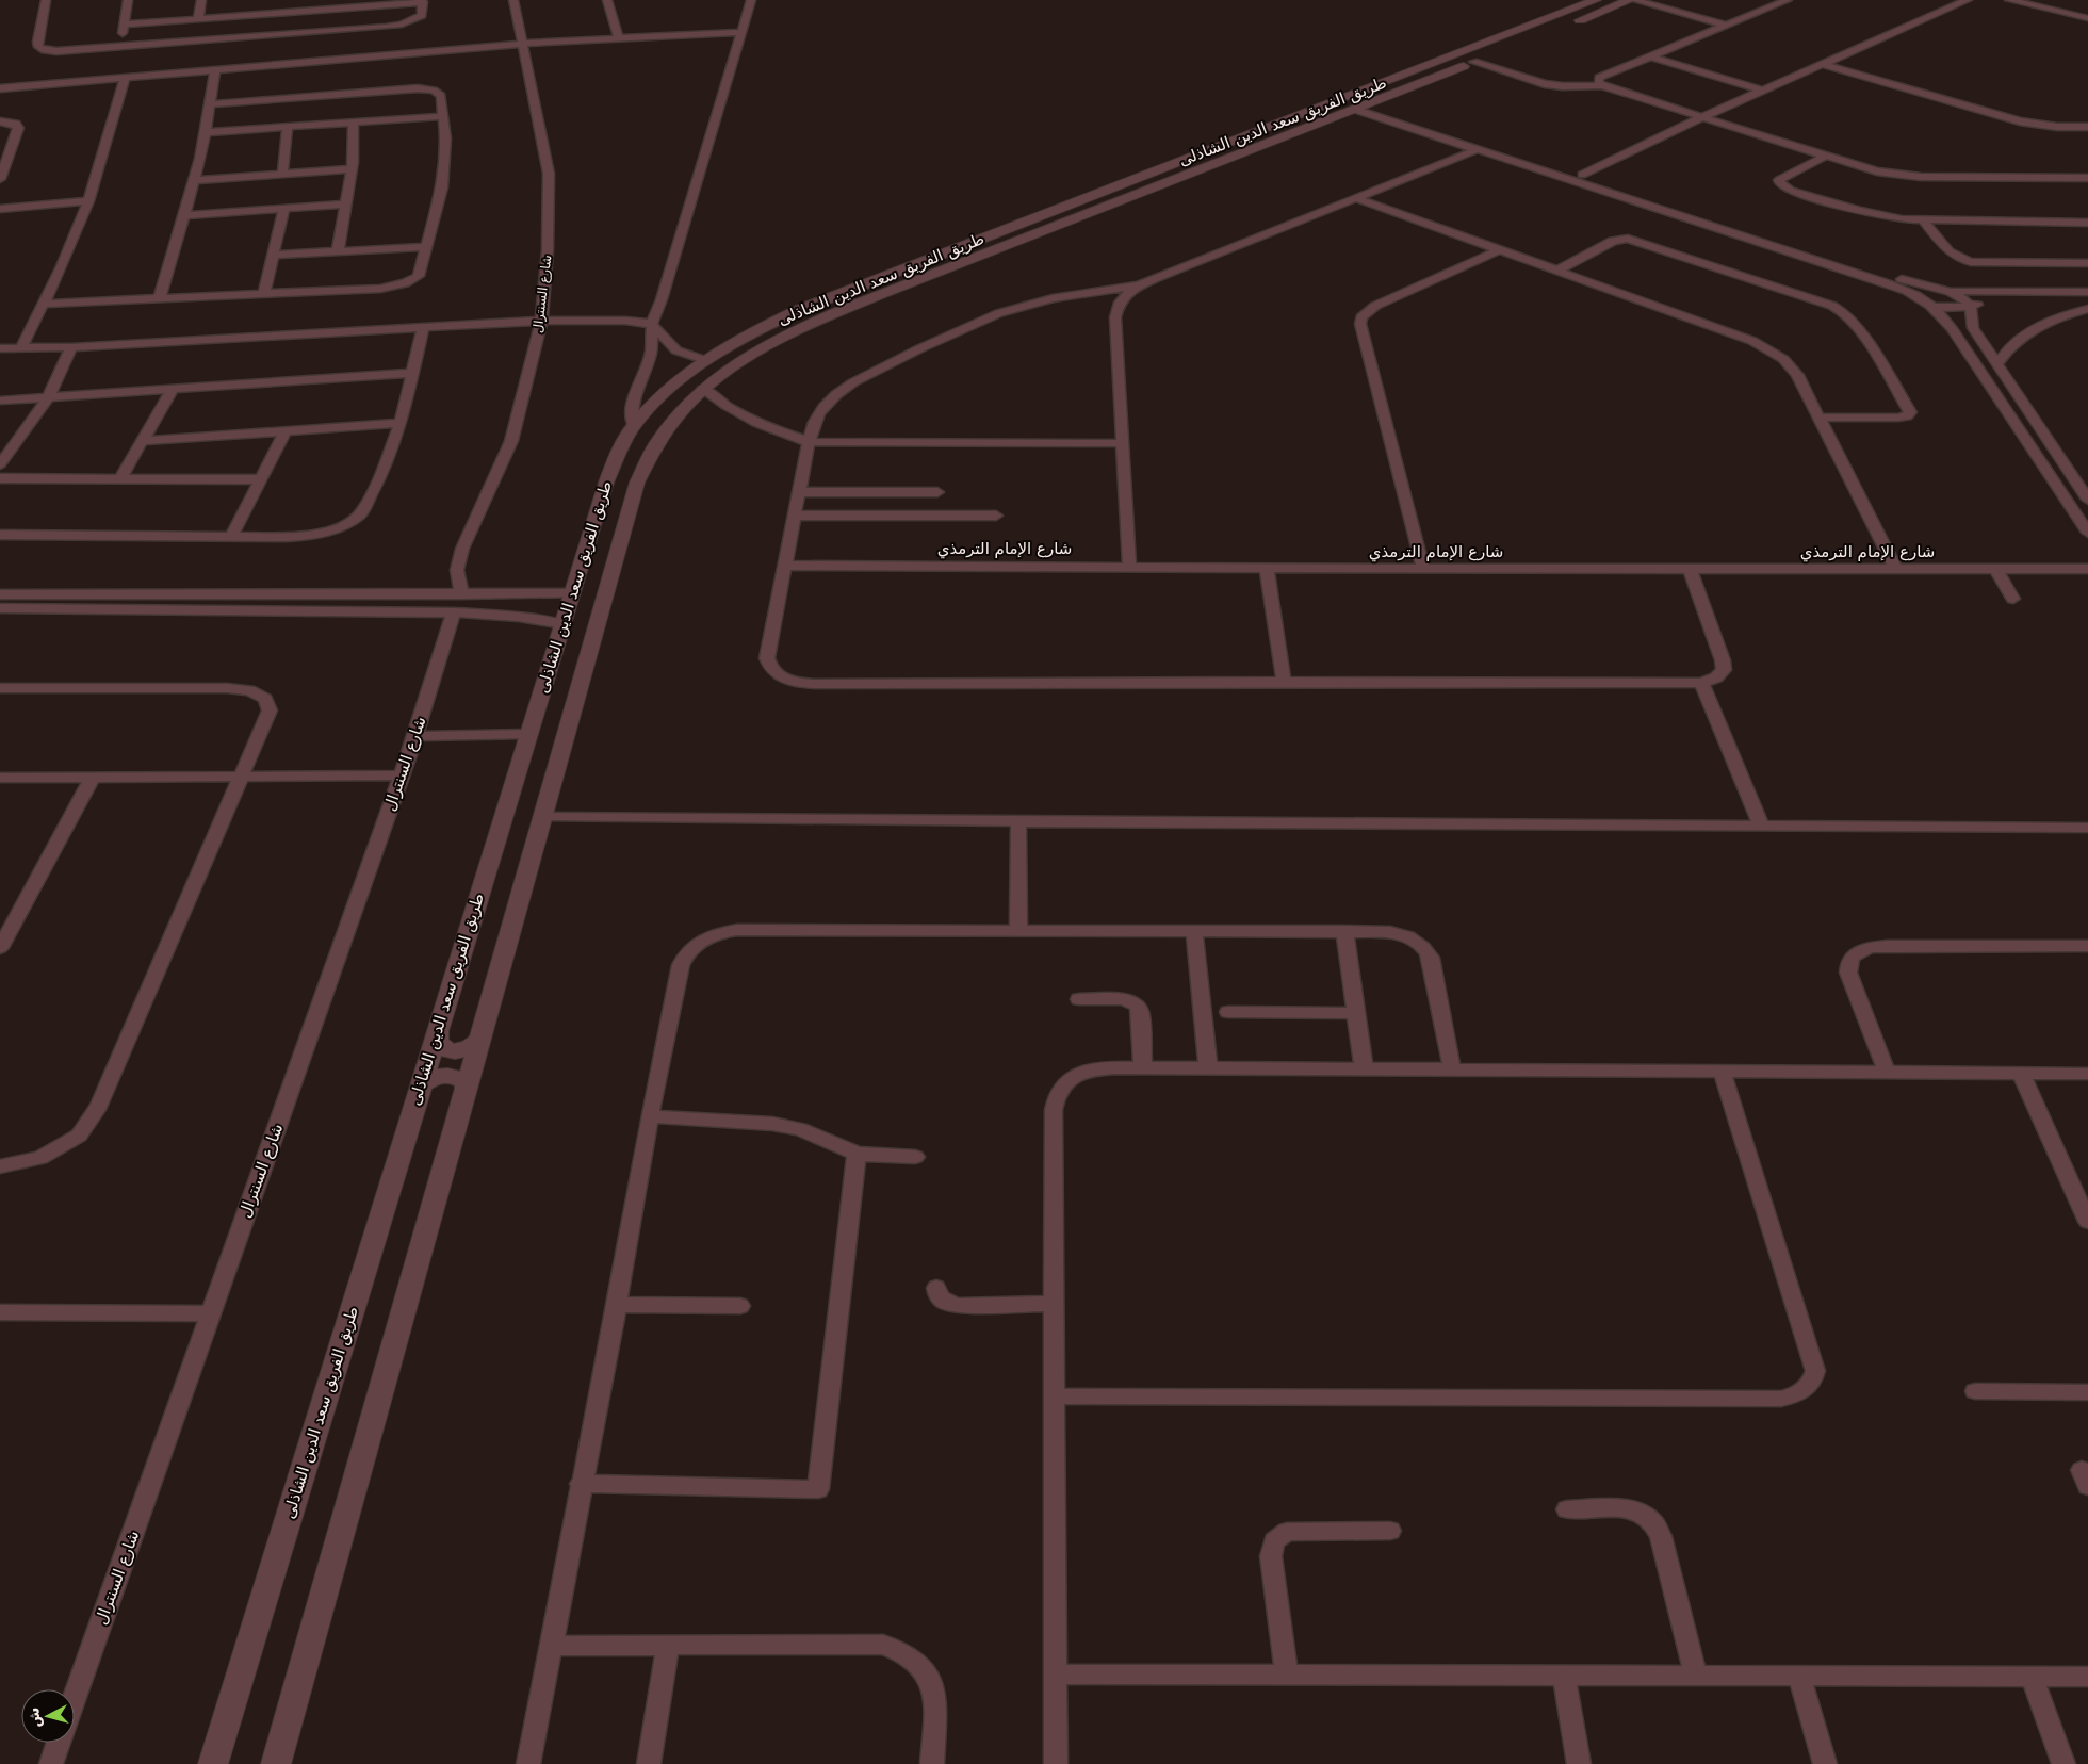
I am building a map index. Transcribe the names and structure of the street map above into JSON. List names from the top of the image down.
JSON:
{
  "streets": {
    "street": ["طريق الفريق سعد الدين الشاذلى", "شارع السنترال", "شارع الإمام الترمذي"]
  },
  "north": "left"
}
